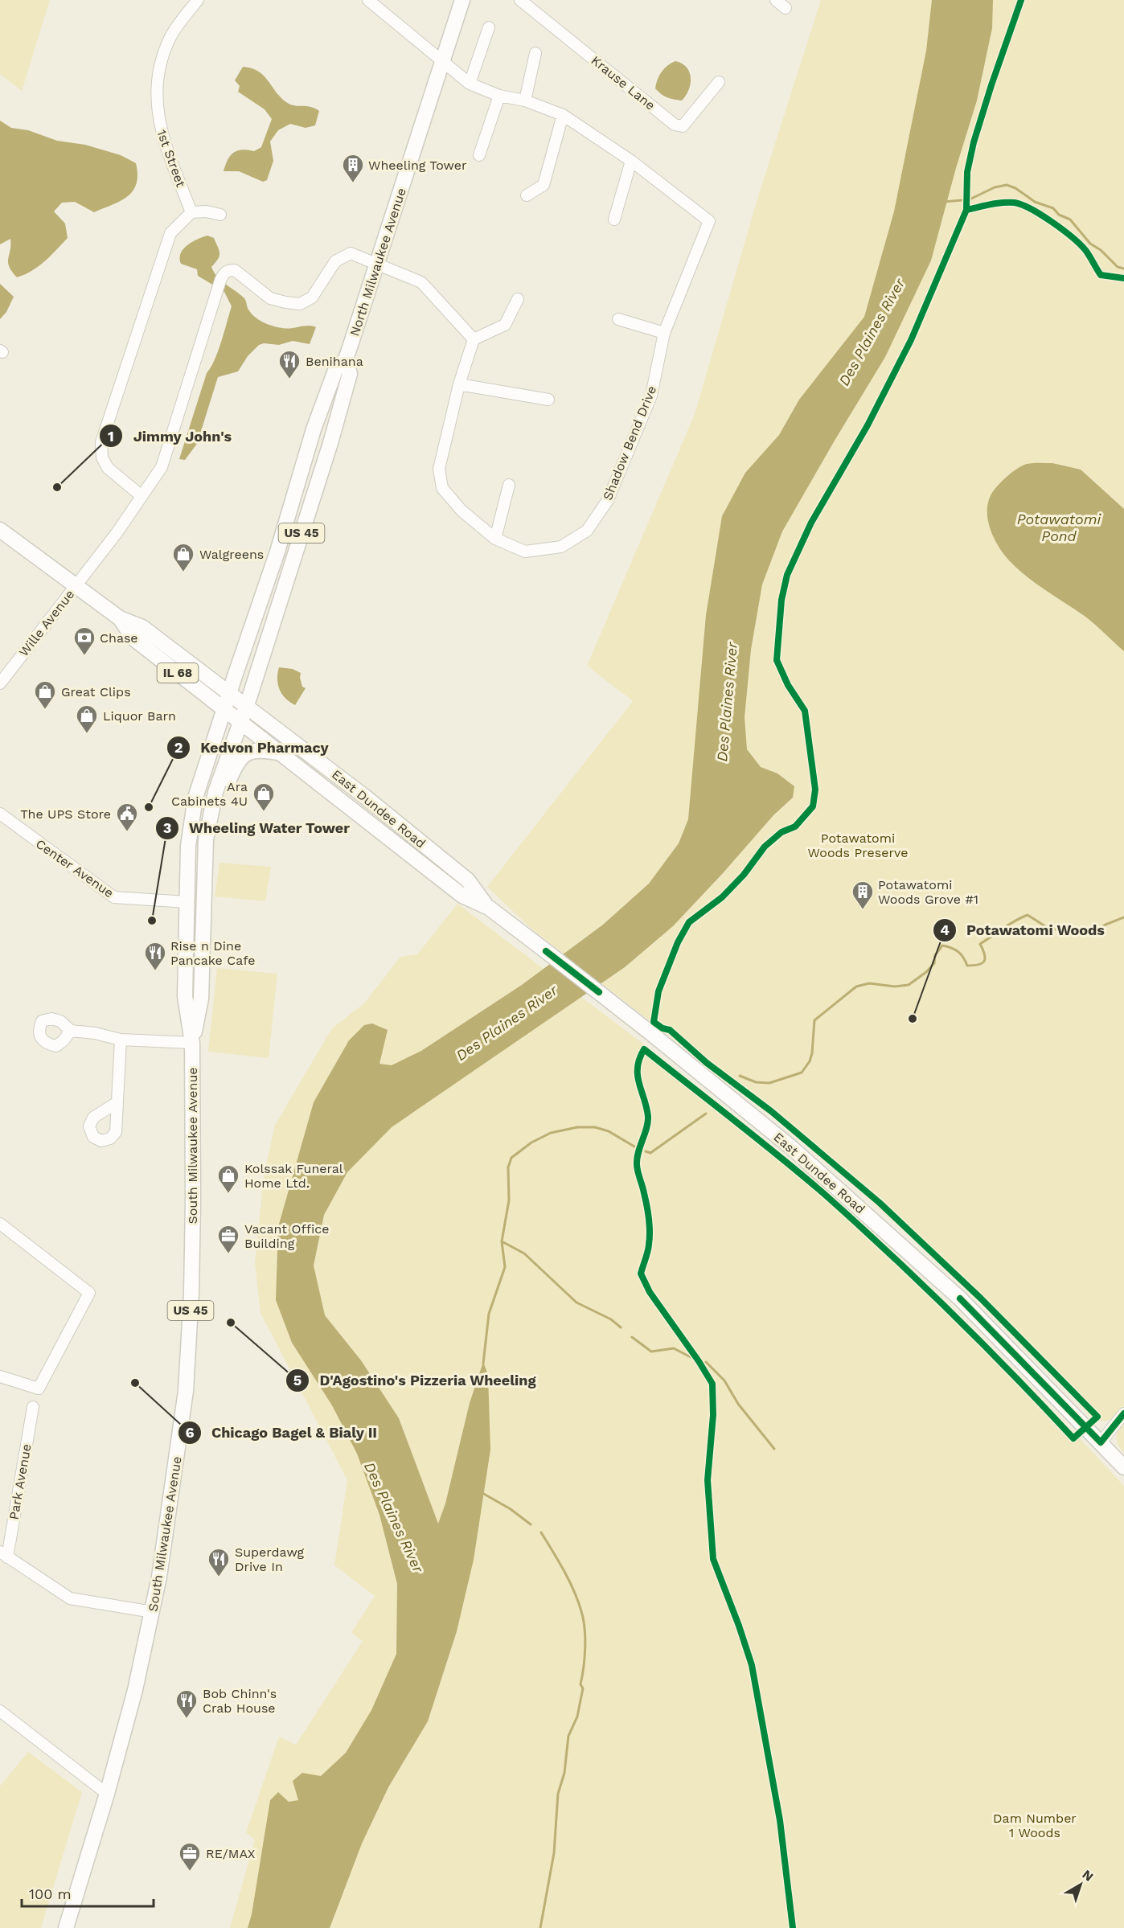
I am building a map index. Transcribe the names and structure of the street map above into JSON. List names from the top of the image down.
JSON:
{
  "streets": {
    "main road": [
      "North Milwaukee Avenue",
      "US 45",
      "IL 68",
      "East Dundee Road",
      "South Milwaukee Avenue"
    ],
    "street": [
      "Krause Lane",
      "1st Street",
      "Shadow Bend Drive",
      "Wille Avenue",
      "Center Avenue",
      "Park Avenue"
    ]
  },
  "crossings": [
    ["North Milwaukee Avenue", "Shadow Bend Drive"],
    ["North Milwaukee Avenue", "Wille Avenue"],
    ["North Milwaukee Avenue", "East Dundee Road"],
    ["North Milwaukee Avenue", "South Milwaukee Avenue"],
    ["Wille Avenue", "East Dundee Road"],
    ["East Dundee Road", "South Milwaukee Avenue"],
    ["Center Avenue", "South Milwaukee Avenue"]
  ],
  "water": ["Des Plaines River", "Potawatomi Pond"],
  "parks": ["Potawatomi Woods Preserve", "Dam Number 1 Woods"],
  "places": {
    "building": ["Wheeling Tower", "Potawatomi Woods Grove #1"],
    "restaurant": [
      "Benihana",
      "Rise n Dine Pancake Cafe",
      "Superdawg Drive In",
      "Bob Chinn's Crab House"
    ],
    "other": [
      "Jimmy John's",
      "Kedvon Pharmacy",
      "Wheeling Water Tower",
      "Potawatomi Woods",
      "D'Agostino's Pizzeria Wheeling",
      "Chicago Bagel & Bialy II"
    ],
    "shop": [
      "Walgreens",
      "Great Clips",
      "Liquor Barn",
      "Ara Cabinets 4U",
      "Kolssak Funeral Home Ltd."
    ],
    "bank": ["Chase"],
    "public building": ["The UPS Store"],
    "office": ["Vacant Office Building", "RE/MAX"]
  },
  "scale_bar": "100 m",
  "north": "top right"
}
